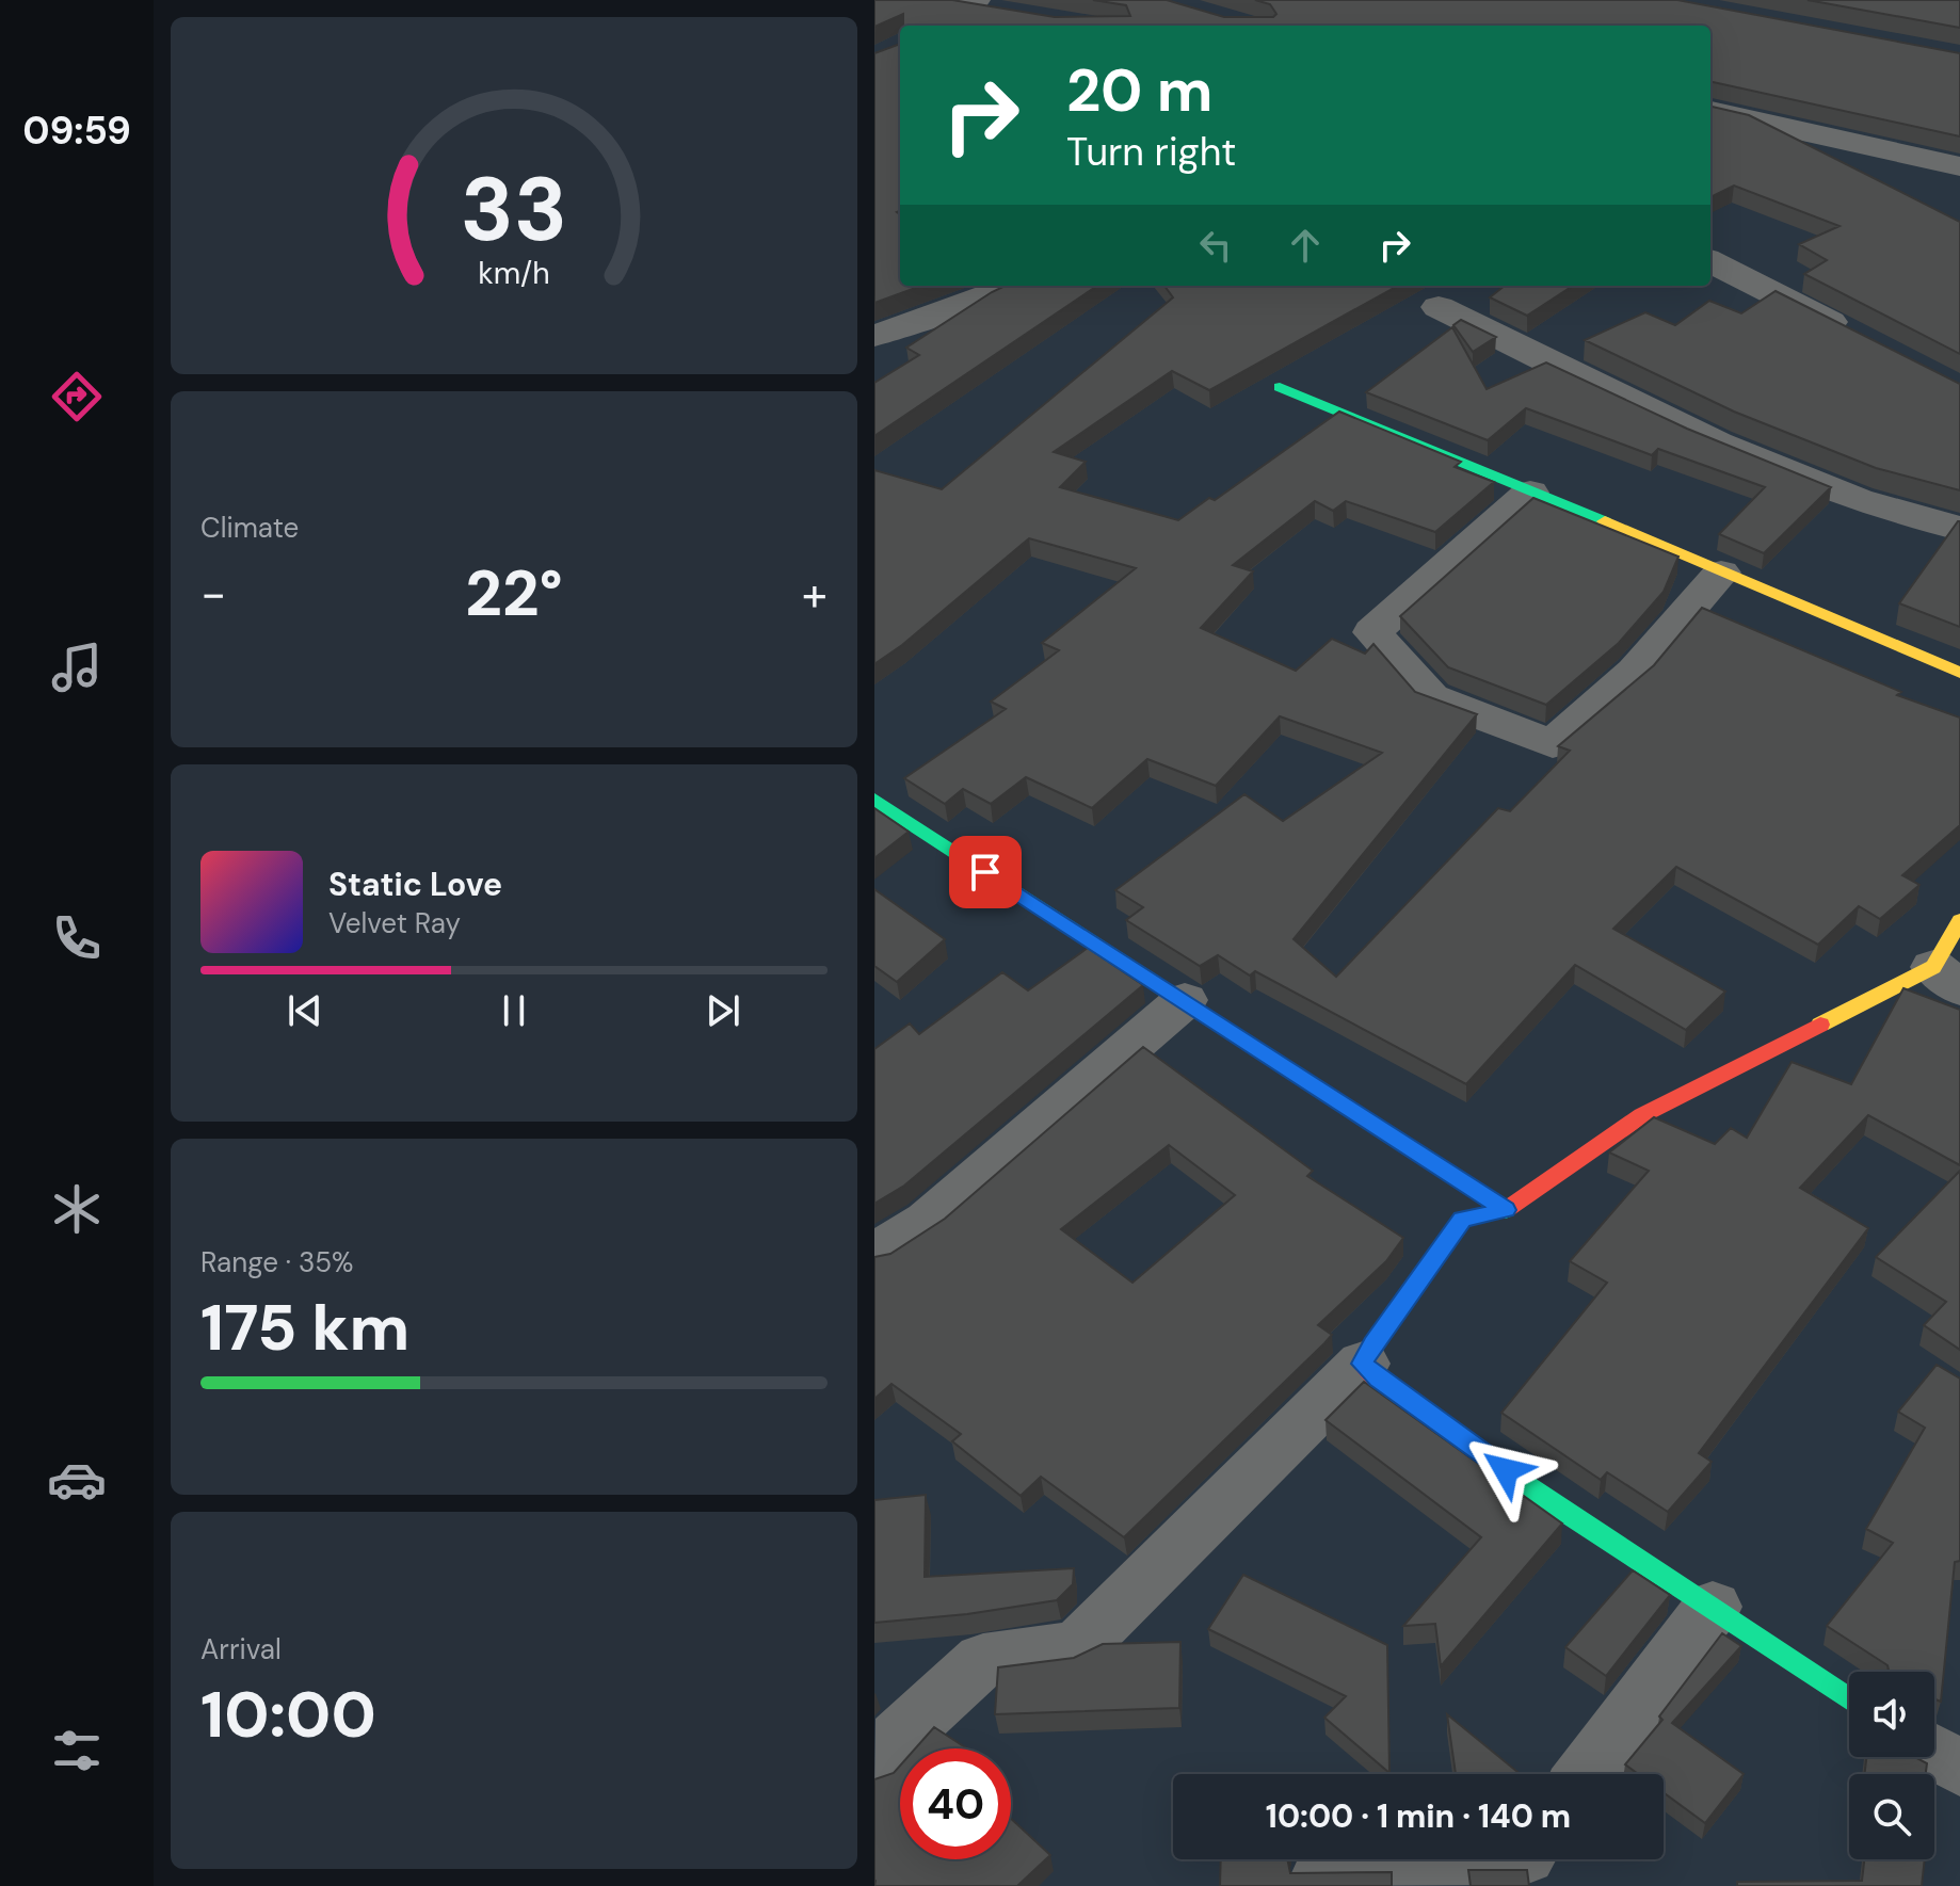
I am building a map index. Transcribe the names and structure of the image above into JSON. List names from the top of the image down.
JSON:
{
  "page": {
    "tabs": "09:59",
    "turn": ["20 m", "Turn right"],
    "tile": [
      "Climate",
      ["Range · 35%", "175 km"],
      ["Arrival", "10:00"]
    ],
    "heat": ["−", "22°", "+"],
    "song": ["Static Love", "Velvet Ray"],
    "limit": "40",
    "trip": "10:00 · 1 min · 140 m",
    "gauge": ["33", "km/h"]
  }
}
